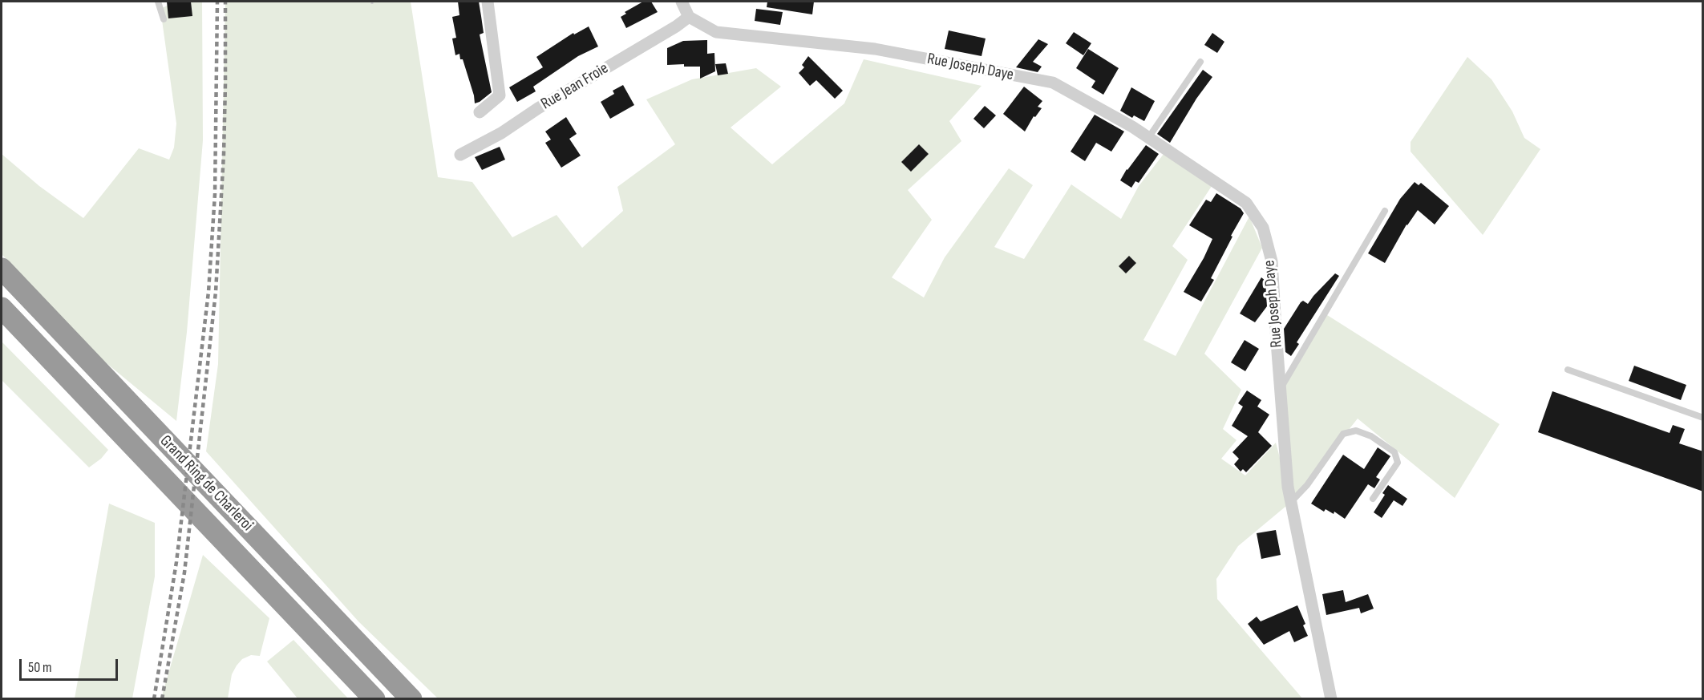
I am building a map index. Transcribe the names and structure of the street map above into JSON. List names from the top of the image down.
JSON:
{
  "streets": {
    "highway": ["Grand Ring de Charleroi"],
    "street": ["Rue Joseph Daye", "Rue Jean Froie"]
  },
  "crossings": [
    ["Rue Joseph Daye", "Rue Jean Froie"]
  ],
  "scale_bar": "50 m"
}
